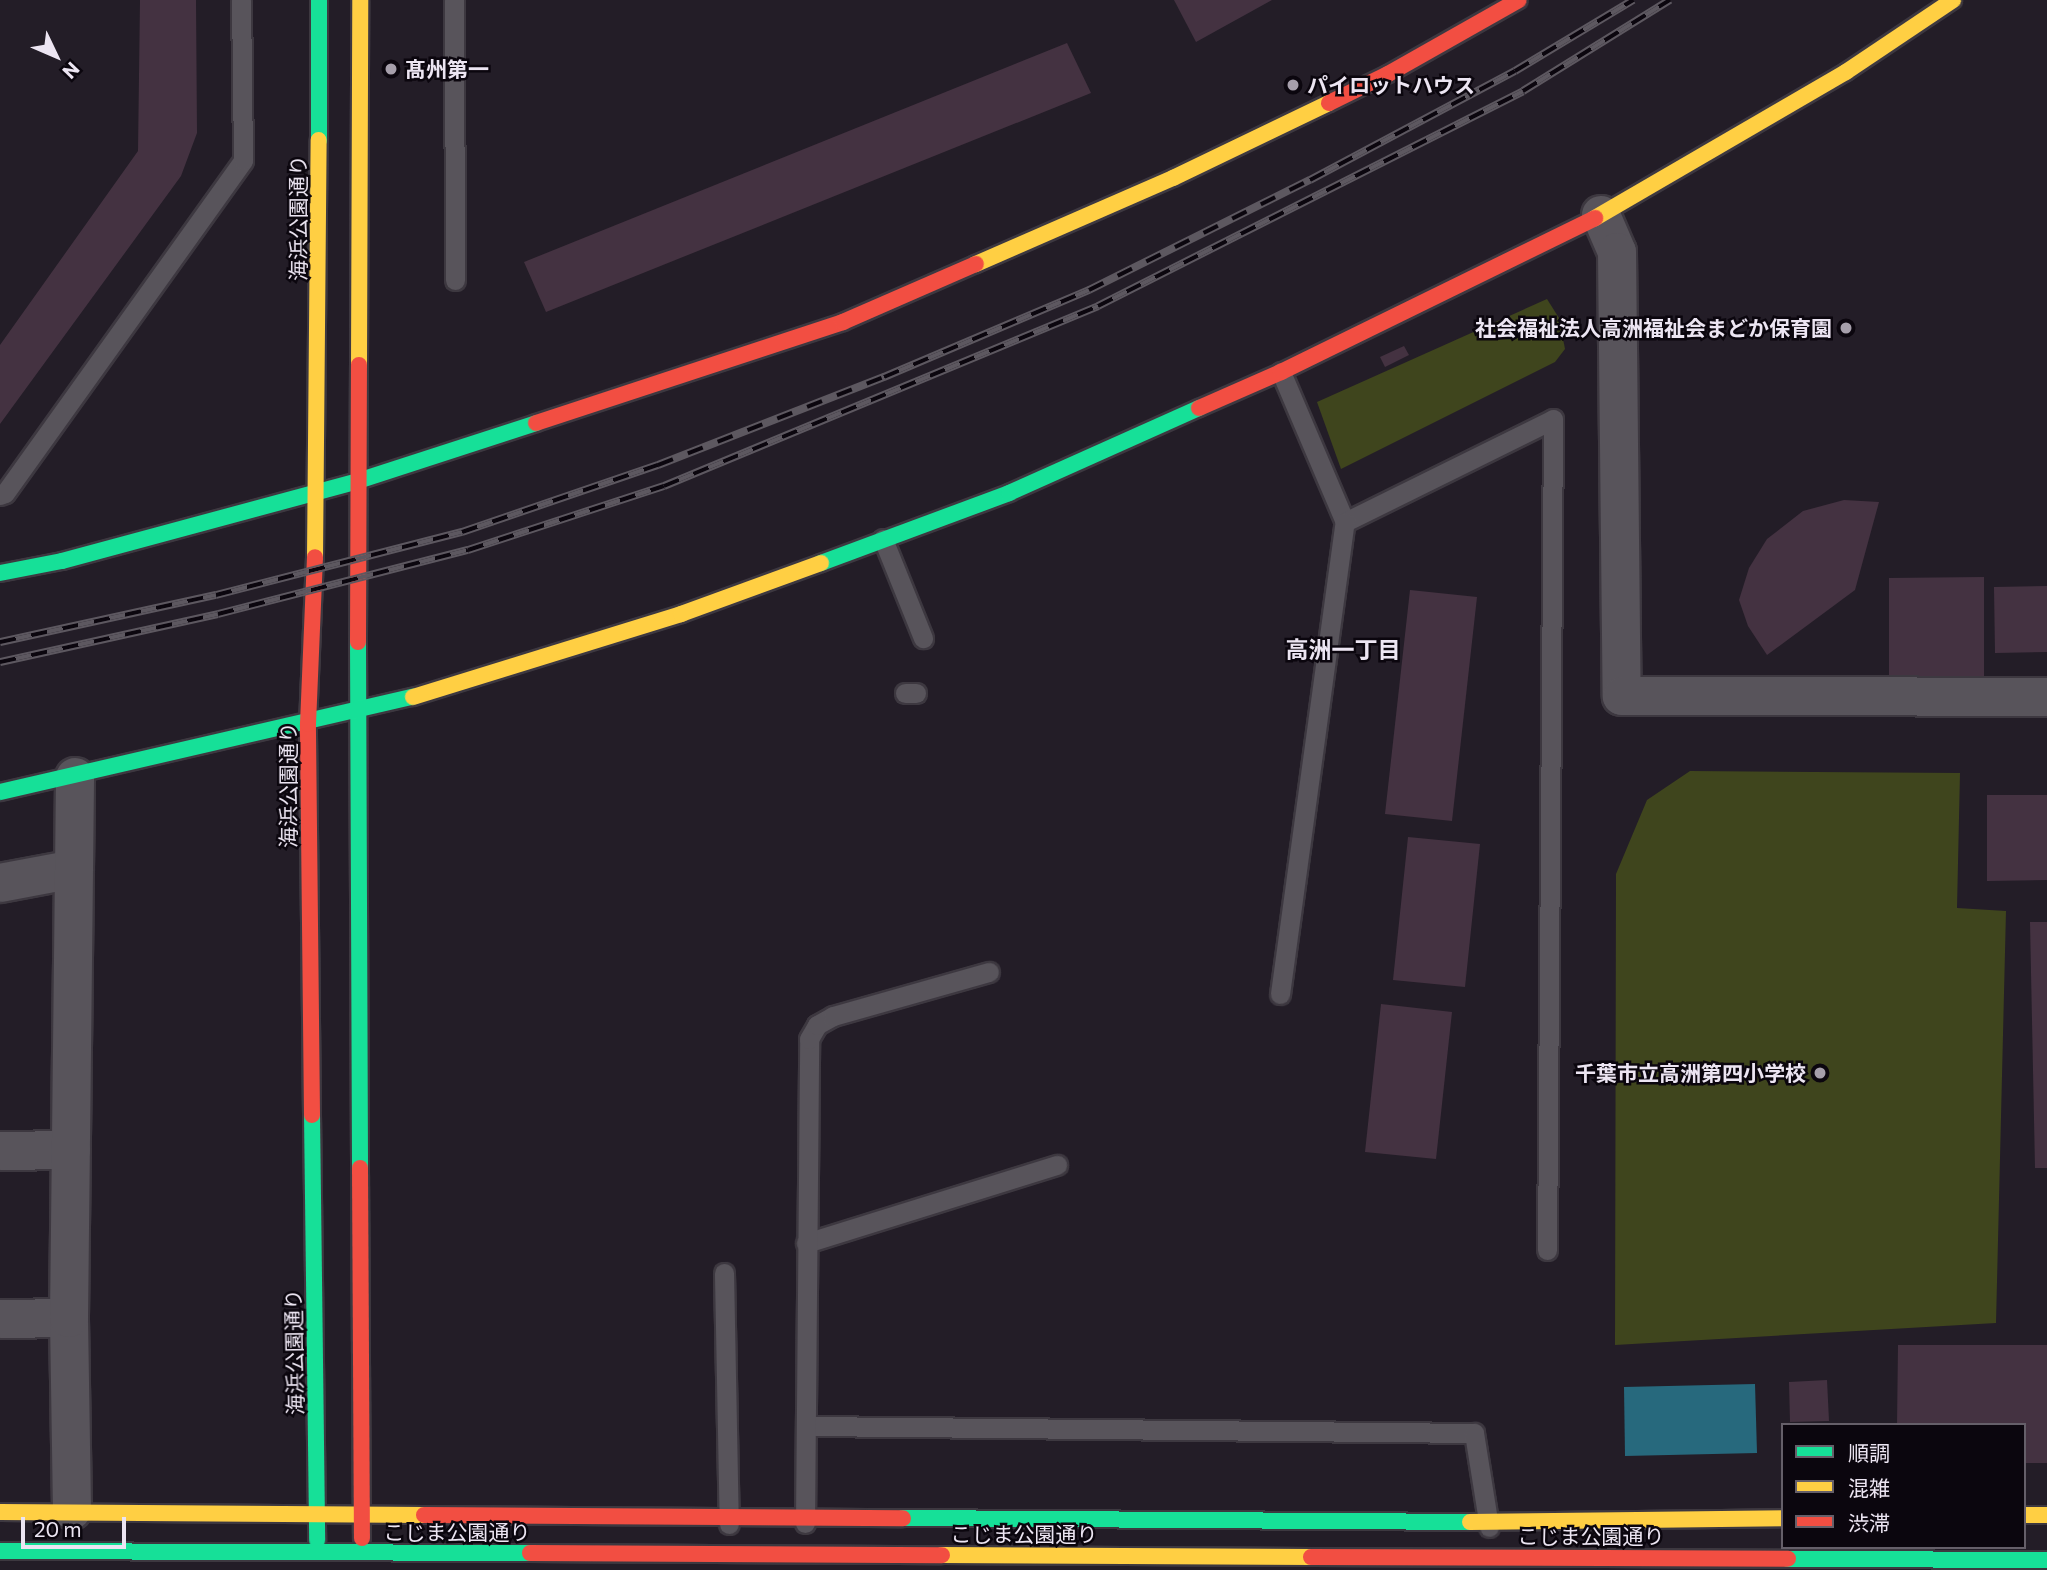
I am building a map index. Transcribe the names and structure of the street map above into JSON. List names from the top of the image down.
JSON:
{
  "streets": {
    "street": ["海浜公園通り", "こじま公園通り"]
  },
  "crossings": [
    ["海浜公園通り", "こじま公園通り"]
  ],
  "districts": ["高洲一丁目"],
  "places": [
    "髙州第一",
    "パイロットハウス",
    "社会福祉法人高洲福祉会まどか保育園",
    "千葉市立高洲第四小学校"
  ],
  "legend": ["順調", "混雑", "渋滞"],
  "scale_bar": "20 m",
  "north": "bottom right"
}
